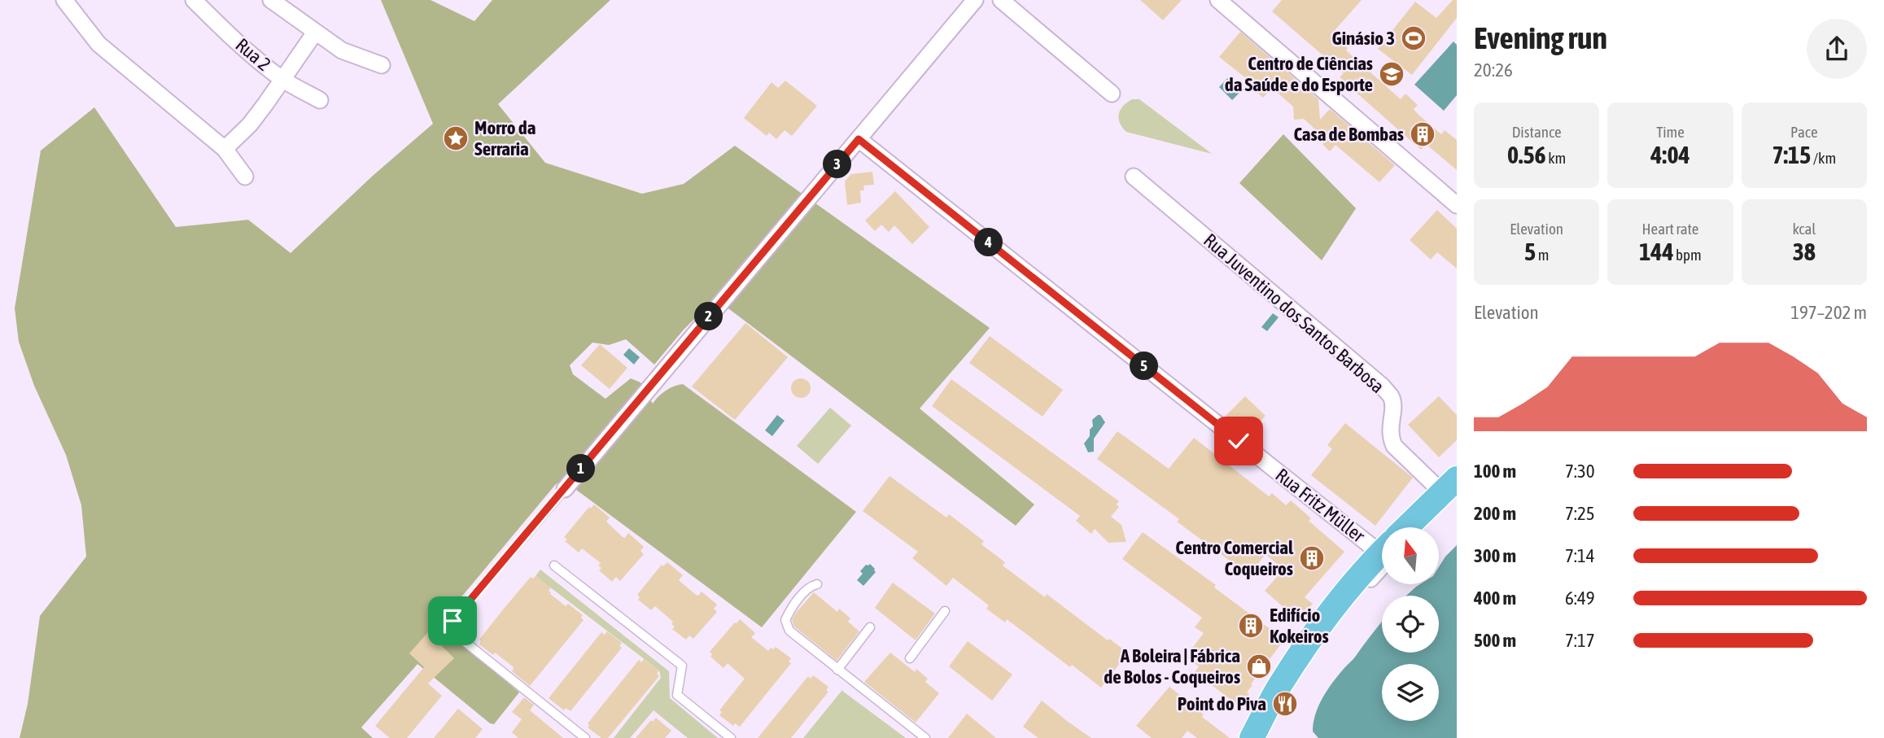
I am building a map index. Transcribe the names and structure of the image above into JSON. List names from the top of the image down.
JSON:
{
  "streets": {
    "street": ["Rua 2", "Rua Juventino dos Santos Barbosa", "Rua Fritz Müller"]
  },
  "places": {
    "sports": ["Ginásio 3"],
    "school or university": ["Centro de Ciências da Saúde e do Esporte"],
    "building": ["Casa de Bombas", "Centro Comercial Coqueiros", "Edifício Kokeiros"],
    "place": ["Morro da Serraria"],
    "shop": ["A Boleira | Fábrica de Bolos - Coqueiros"],
    "restaurant": ["Point do Piva"]
  },
  "north": "top",
  "page": {
    "heading": ["Evening run", "20:26"],
    "stats": [
      ["Distance", "0.56 km"],
      ["Time", "4:04"],
      ["Pace", "7:15 /km"],
      ["Elevation", "5 m"],
      ["Heart rate", "144 bpm"],
      ["kcal", "38"]
    ],
    "pins": [
      "3",
      "4",
      "2",
      "5",
      "1"
    ],
    "chart": ["Elevation", "197–202 m"],
    "list": [
      {
        "name": "100 m",
        "note": "7:30"
      },
      {
        "name": "200 m",
        "note": "7:25"
      },
      {
        "name": "300 m",
        "note": "7:14"
      },
      {
        "name": "400 m",
        "note": "6:49"
      },
      {
        "name": "500 m",
        "note": "7:17"
      }
    ]
  }
}
